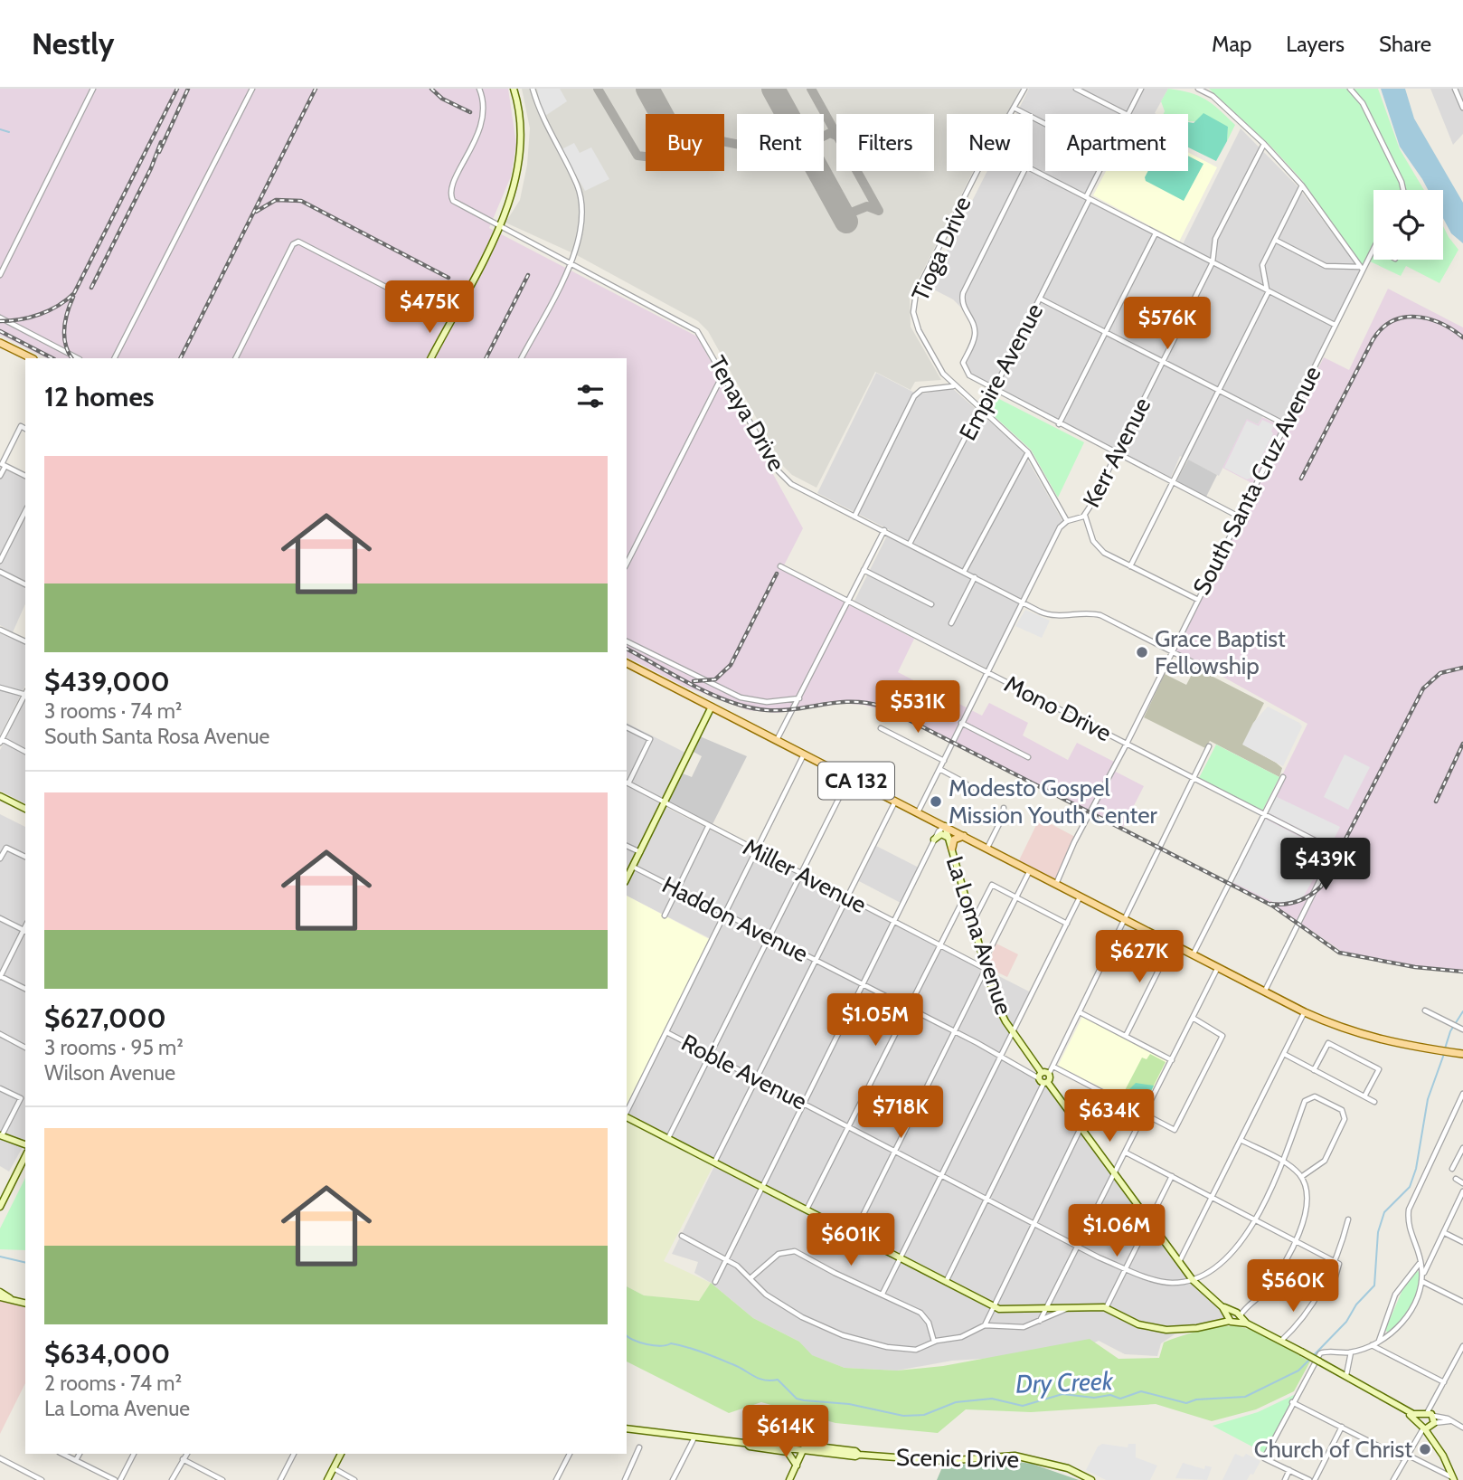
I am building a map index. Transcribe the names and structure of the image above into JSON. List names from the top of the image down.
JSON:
{
  "streets": {
    "main road": ["CA 132", "La Loma Avenue", "Scenic Drive"],
    "street": [
      "Tioga Drive",
      "Empire Avenue",
      "Tenaya Drive",
      "Kerr Avenue",
      "South Santa Cruz Avenue",
      "Mono Drive",
      "Miller Avenue",
      "Haddon Avenue",
      "Roble Avenue"
    ]
  },
  "crossings": [
    ["Tioga Drive", "Empire Avenue"],
    ["Tioga Drive", "Kerr Avenue"],
    ["Empire Avenue", "Tenaya Drive"],
    ["Tenaya Drive", "Kerr Avenue"],
    ["Tenaya Drive", "South Santa Cruz Avenue"],
    ["Kerr Avenue", "Mono Drive"],
    ["Kerr Avenue", "CA 132"],
    ["South Santa Cruz Avenue", "Mono Drive"],
    ["South Santa Cruz Avenue", "CA 132"],
    ["Mono Drive", "CA 132"],
    ["CA 132", "La Loma Avenue"],
    ["Miller Avenue", "La Loma Avenue"],
    ["Haddon Avenue", "La Loma Avenue"]
  ],
  "water": ["Dry Creek"],
  "places": ["Grace Baptist Fellowship", "Modesto Gospel Mission Youth Center", "Church of Christ"],
  "page": {
    "header": "Nestly",
    "nav": ["Map", "Layers", "Share"],
    "chip": [
      "Buy",
      "Rent",
      "Filters",
      "New",
      "Apartment"
    ],
    "price": [
      "$475K",
      "$576K",
      "$531K",
      "$439K",
      "$627K",
      "$1.05M",
      "$718K",
      "$634K",
      "$1.06M",
      "$601K",
      "$560K",
      "$614K"
    ],
    "heading": "12 homes",
    "list": [
      {
        "name": "$439,000",
        "note": "3 rooms · 74 m² · South Santa Rosa Avenue"
      },
      {
        "name": "$627,000",
        "note": "3 rooms · 95 m² · Wilson Avenue"
      },
      {
        "name": "$634,000",
        "note": "2 rooms · 74 m² · La Loma Avenue"
      }
    ]
  }
}
